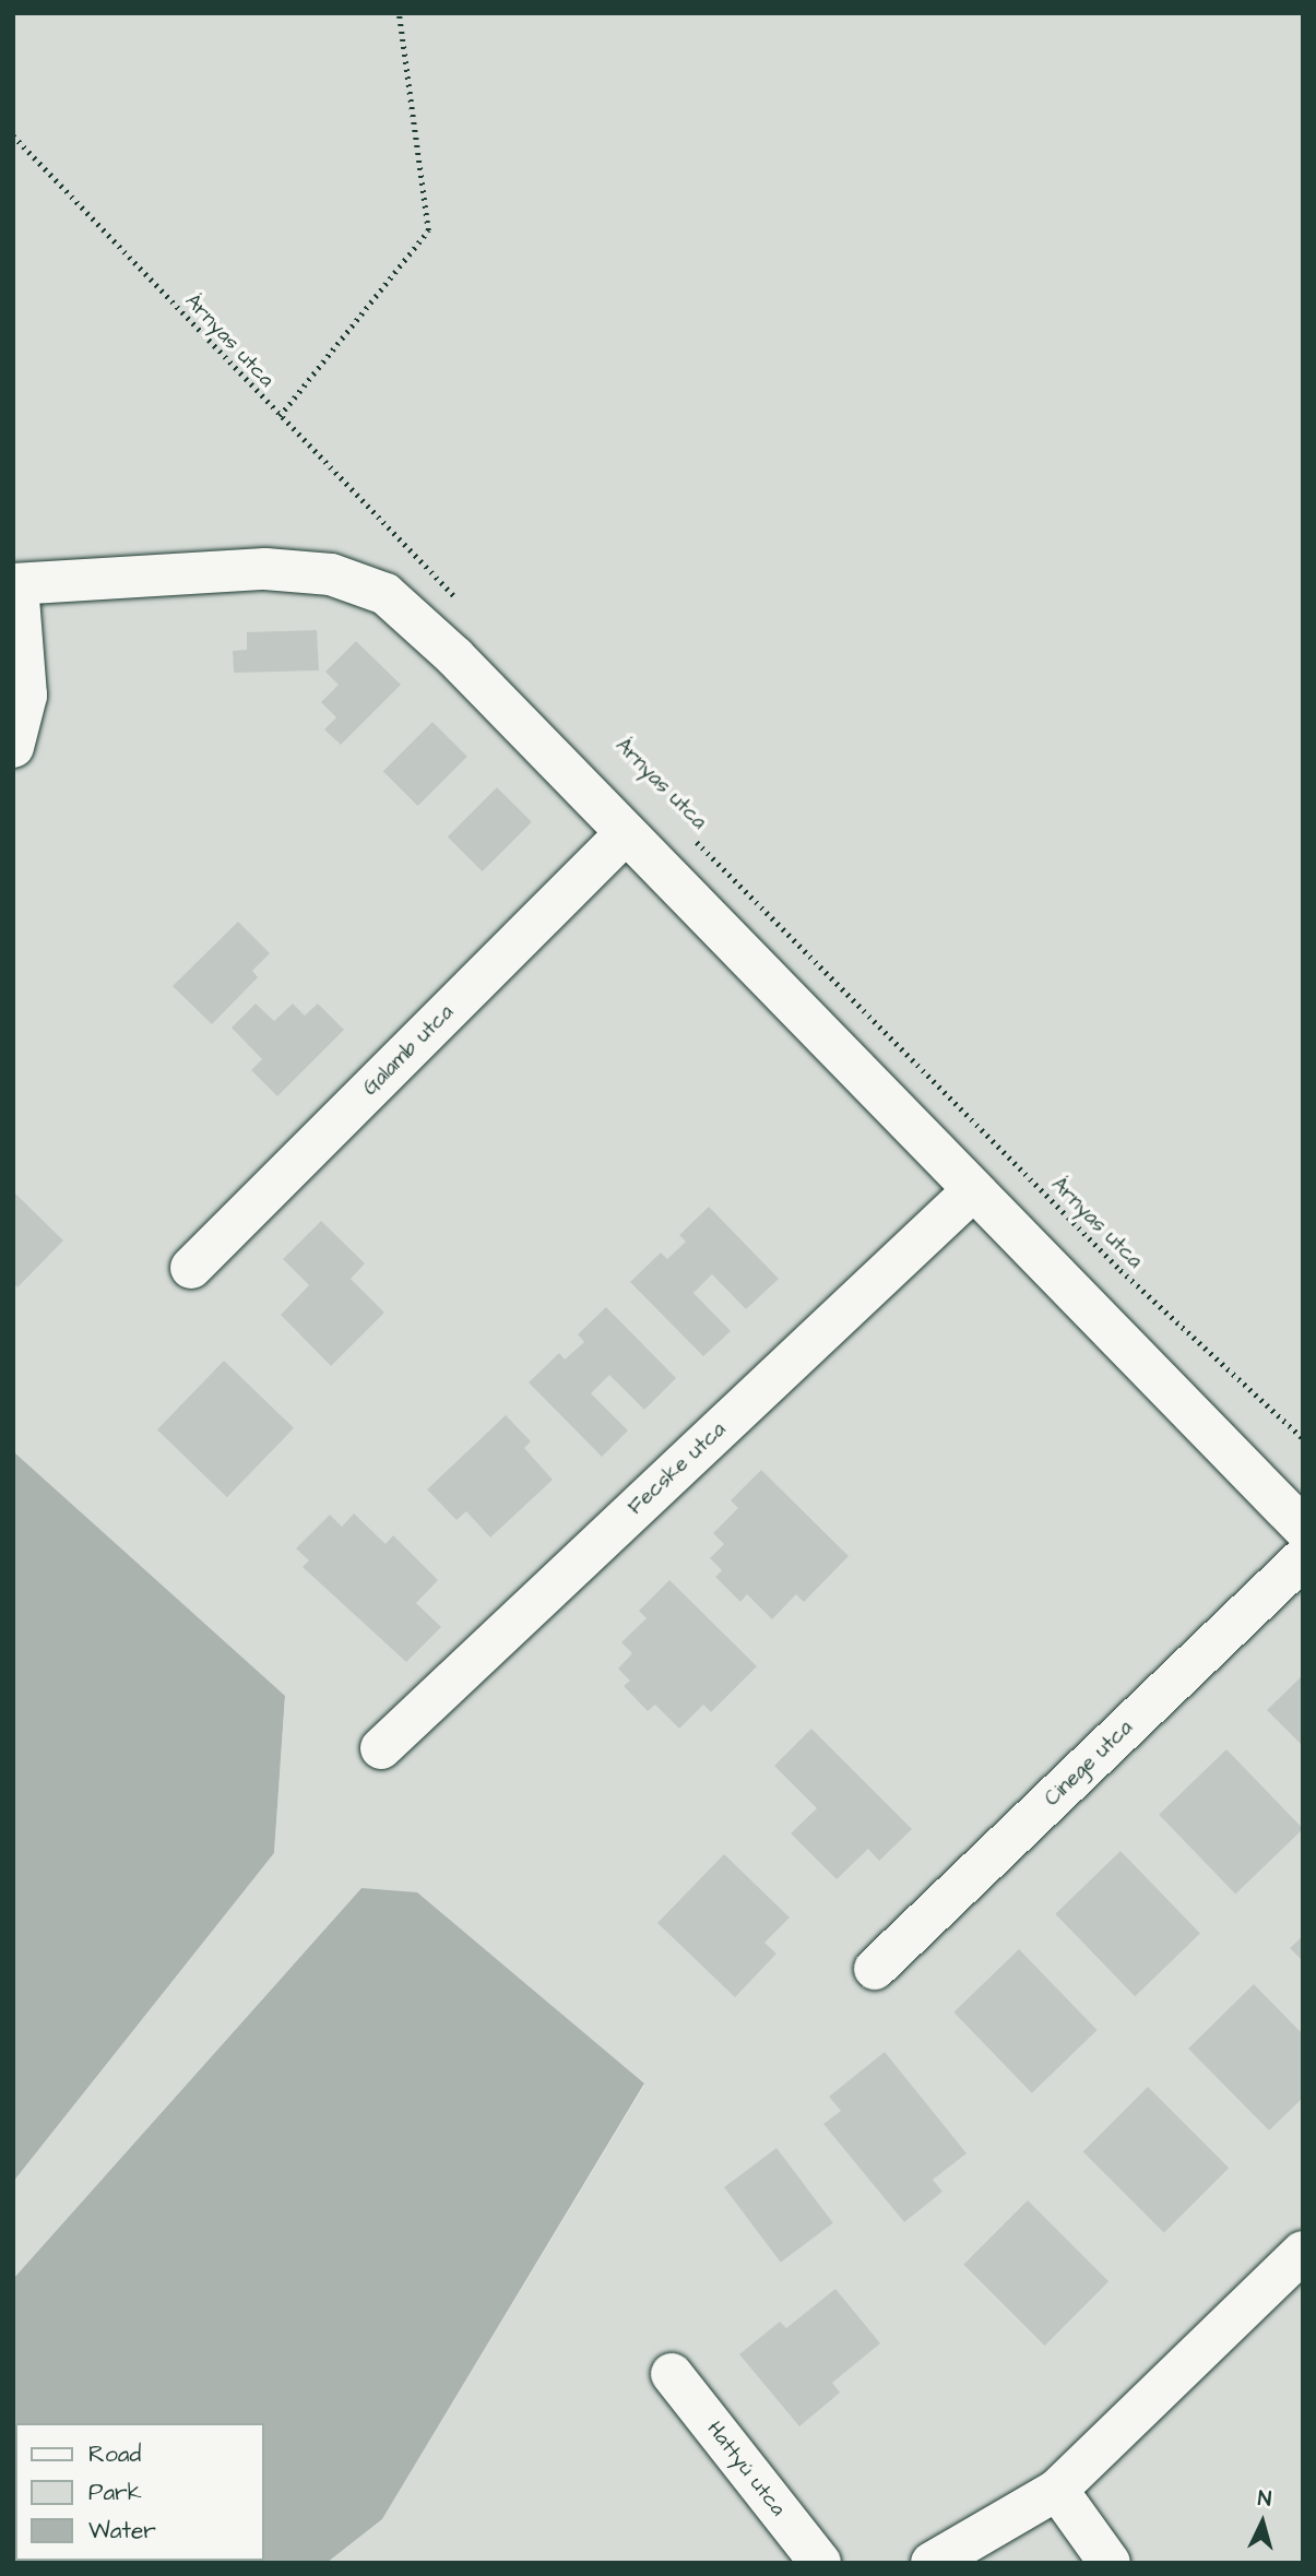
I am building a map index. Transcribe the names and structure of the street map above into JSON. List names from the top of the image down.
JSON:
{
  "streets": {
    "lane": [
      "Galamb utca",
      "Fecske utca",
      "Cinege utca",
      "Hattyú utca"
    ],
    "path": ["Árnyas utca"]
  },
  "legend": ["Road", "Park", "Water"],
  "north": "top"
}
